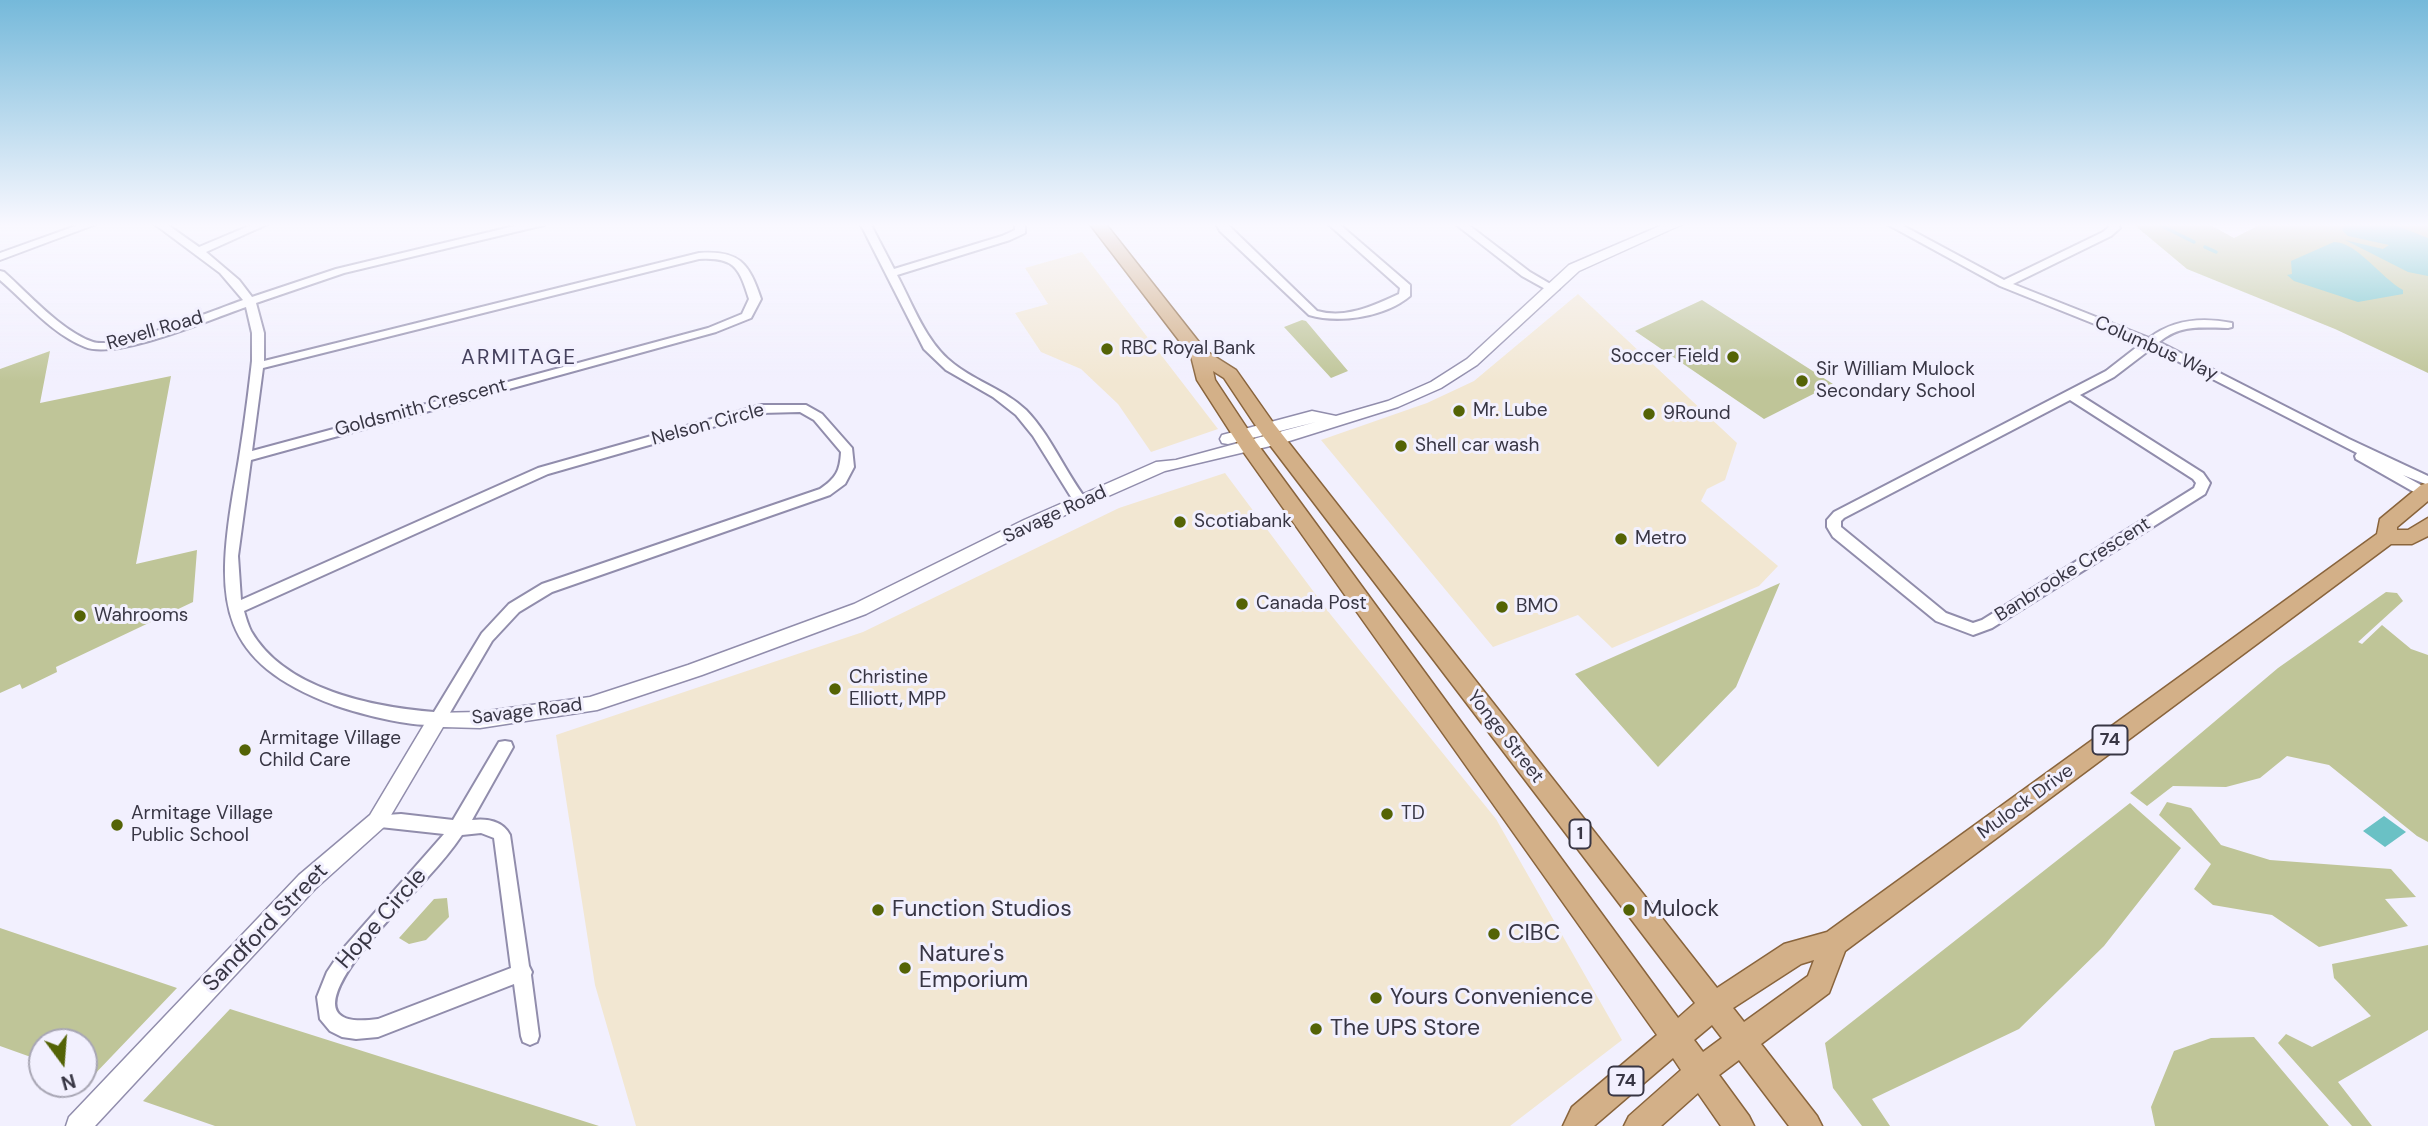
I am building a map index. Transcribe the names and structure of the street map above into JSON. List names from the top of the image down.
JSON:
{
  "streets": {
    "main road": [
      "Yonge Street",
      "74",
      "Mulock Drive",
      "1"
    ],
    "street": [
      "Revell Road",
      "Columbus Way",
      "Goldsmith Crescent",
      "Nelson Circle",
      "Savage Road",
      "Banbrooke Crescent",
      "Hope Circle",
      "Sandford Street"
    ]
  },
  "crossings": [
    ["Revell Road", "Savage Road"],
    ["Columbus Way", "Banbrooke Crescent"],
    ["Columbus Way", "Mulock Drive"],
    ["Goldsmith Crescent", "Savage Road"],
    ["Nelson Circle", "Savage Road"],
    ["Nelson Circle", "Sandford Street"],
    ["Savage Road", "Yonge Street"],
    ["Savage Road", "Sandford Street"],
    ["Yonge Street", "74"],
    ["Yonge Street", "Mulock Drive"],
    ["74", "Mulock Drive"]
  ],
  "districts": ["ARMITAGE"],
  "places": [
    "RBC Royal Bank",
    "Soccer Field",
    "Sir William Mulock Secondary School",
    "Mr. Lube",
    "9Round",
    "Shell car wash",
    "Scotiabank",
    "Metro",
    "Canada Post",
    "BMO",
    "Wahrooms",
    "Christine Elliott, MPP",
    "Armitage Village Child Care",
    "TD",
    "Armitage Village Public School",
    "Function Studios",
    "Mulock",
    "CIBC",
    "Nature's Emporium",
    "Yours Convenience",
    "The UPS Store"
  ],
  "north": "bottom"
}
